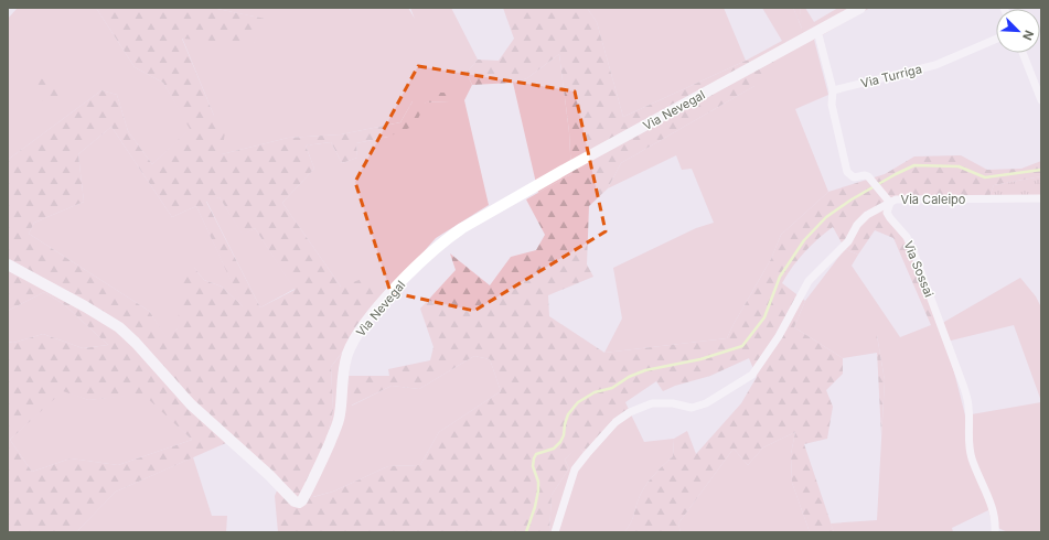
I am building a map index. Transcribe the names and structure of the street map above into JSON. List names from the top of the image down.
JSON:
{
  "streets": {
    "main road": ["Via Nevegal"],
    "street": ["Via Turriga", "Via Caleipo", "Via Sossai"]
  },
  "crossings": [
    ["Via Turriga", "Via Caleipo"],
    ["Via Caleipo", "Via Sossai"]
  ],
  "north": "bottom right"
}
